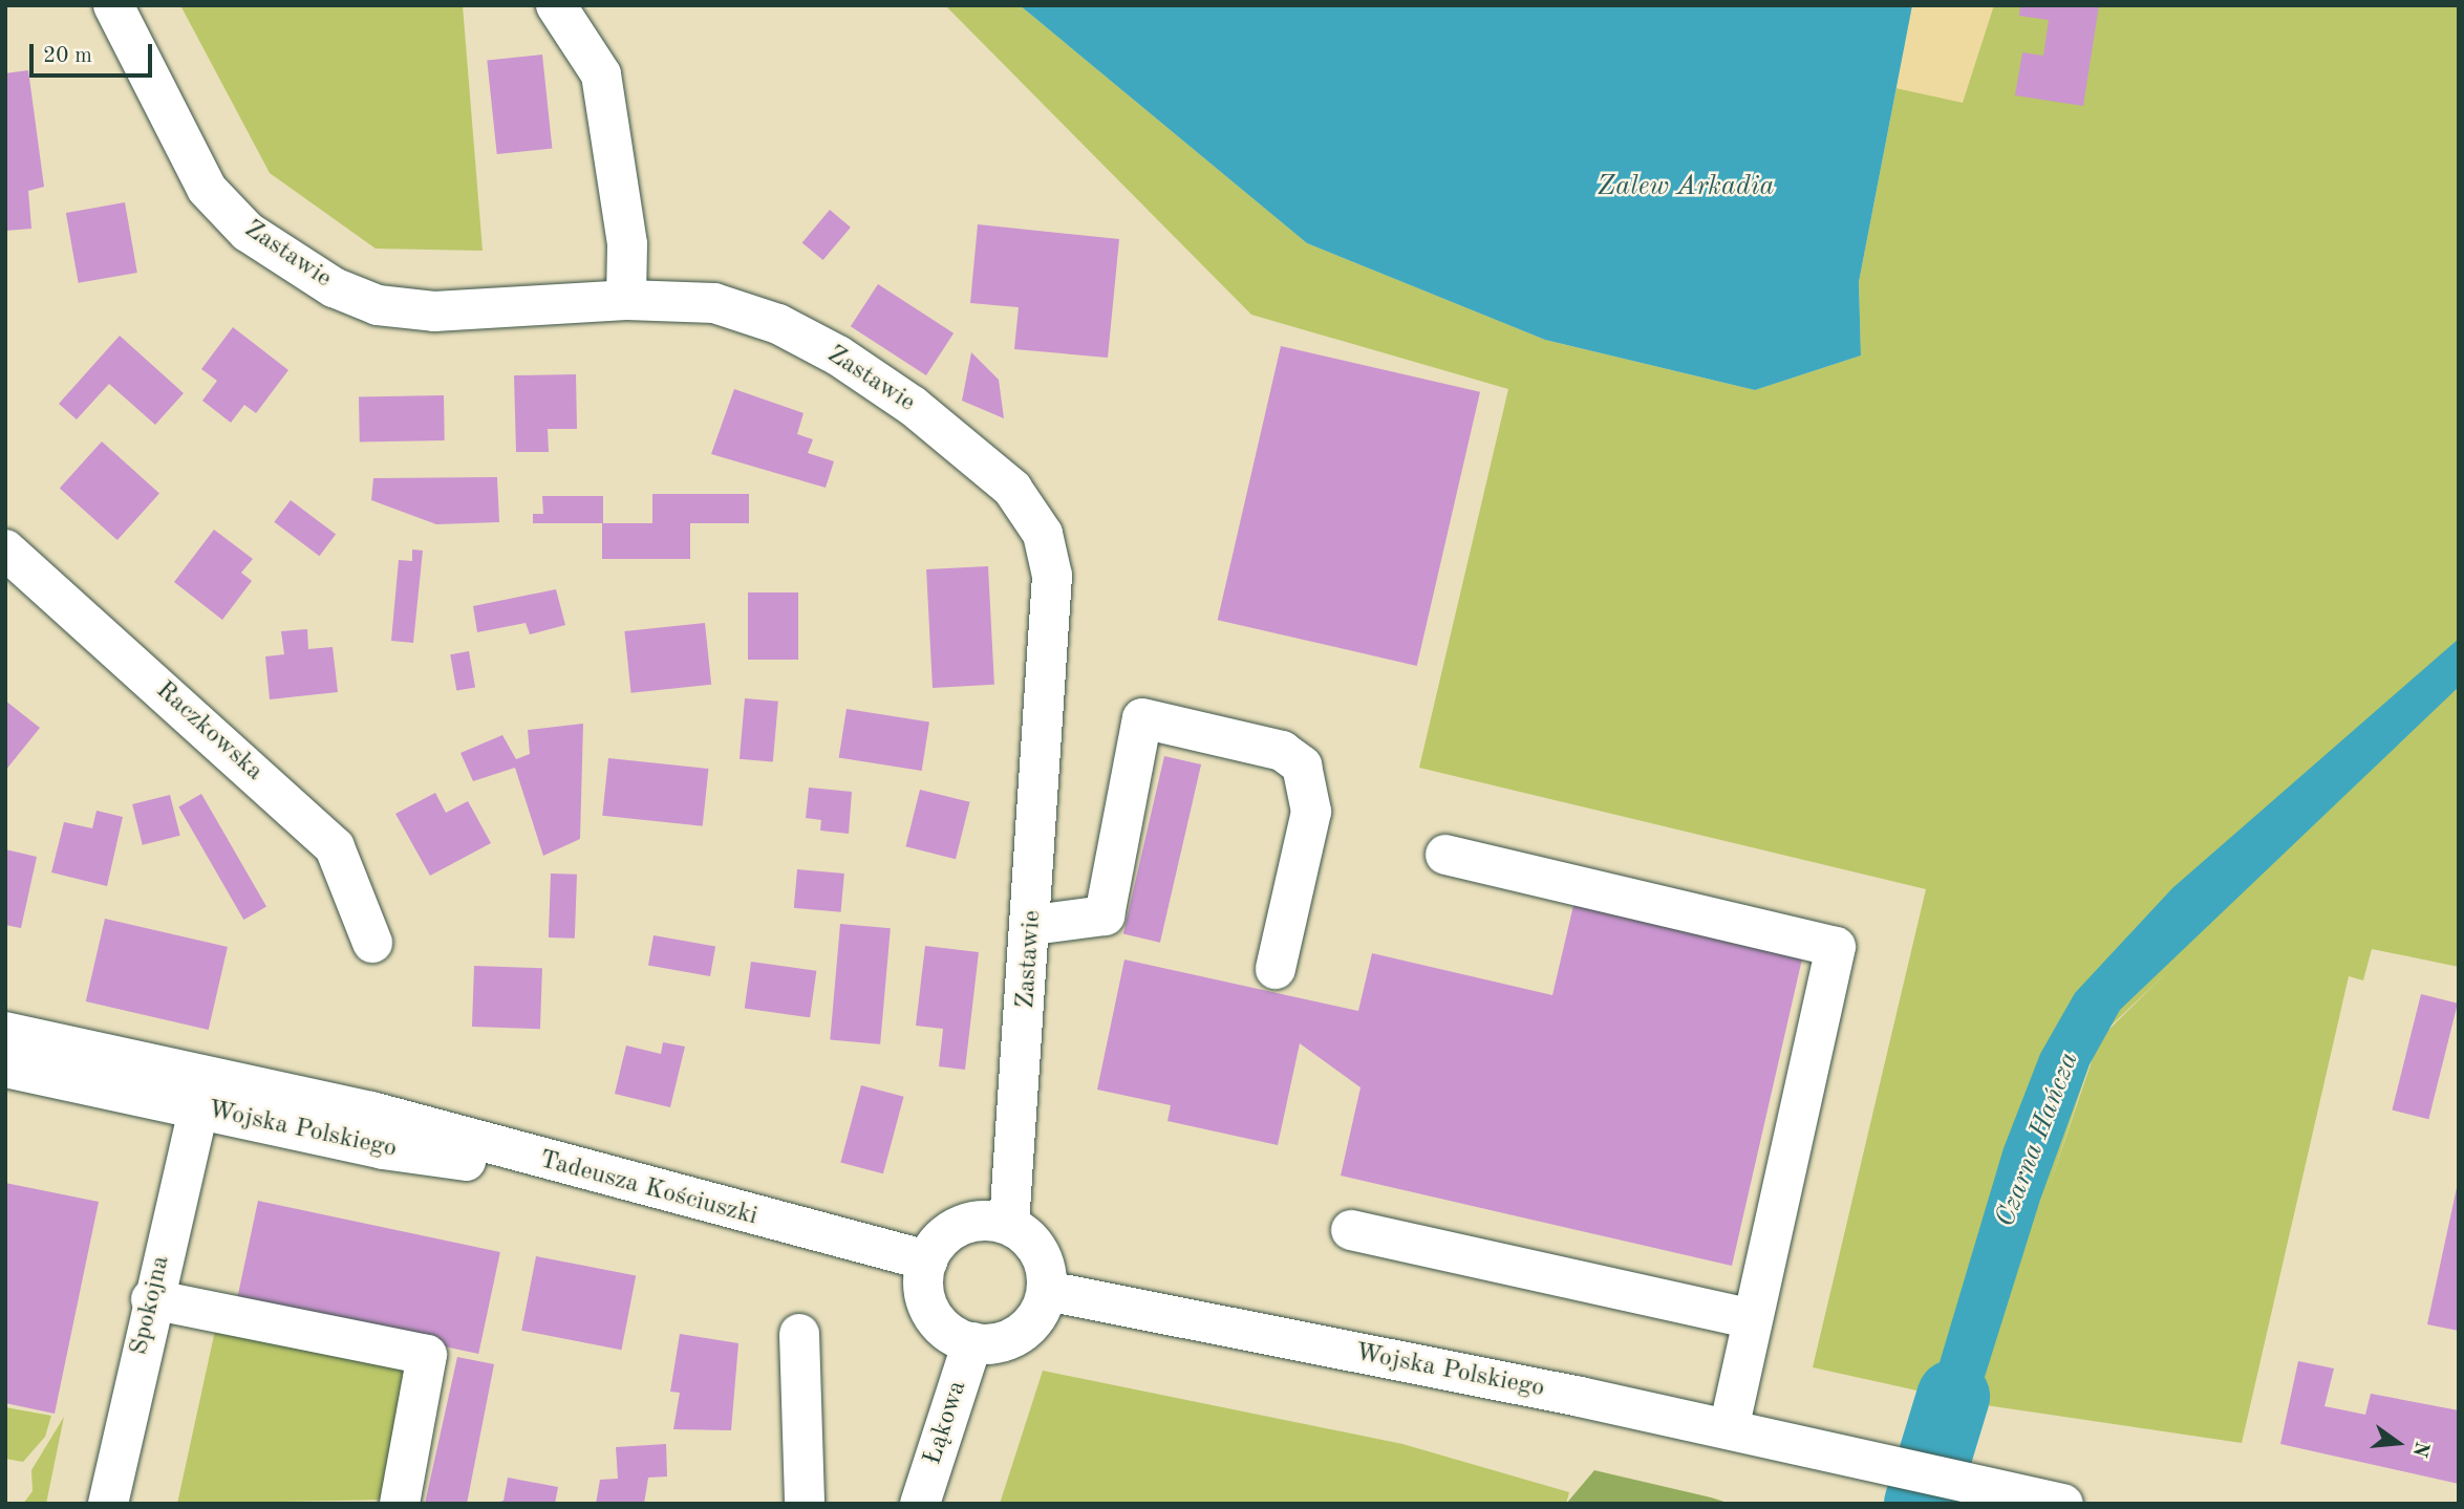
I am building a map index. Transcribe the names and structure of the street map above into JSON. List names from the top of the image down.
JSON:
{
  "streets": {
    "street": [
      "Zastawie",
      "Raczkowska",
      "Wojska Polskiego",
      "Tadeusza Kościuszki",
      "Spokojna",
      "Łąkowa"
    ]
  },
  "crossings": [
    ["Zastawie", "Wojska Polskiego"],
    ["Zastawie", "Tadeusza Kościuszki"],
    ["Zastawie", "Łąkowa"],
    ["Wojska Polskiego", "Tadeusza Kościuszki"],
    ["Wojska Polskiego", "Spokojna"],
    ["Wojska Polskiego", "Łąkowa"],
    ["Tadeusza Kościuszki", "Łąkowa"]
  ],
  "water": ["Zalew Arkadia", "Czarna Hańcza"],
  "scale_bar": "20 m",
  "north": "right"
}
